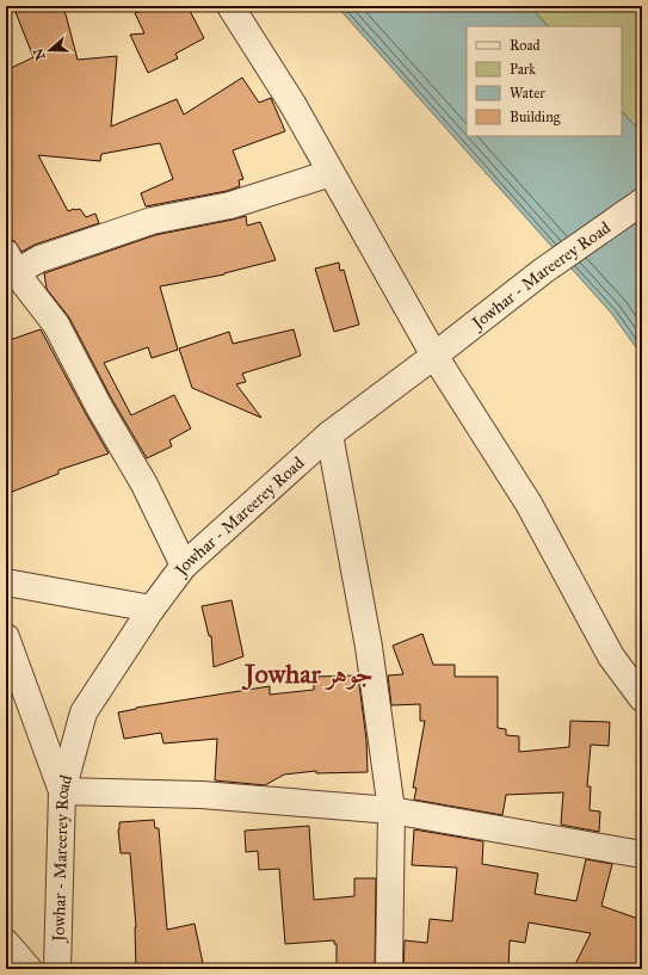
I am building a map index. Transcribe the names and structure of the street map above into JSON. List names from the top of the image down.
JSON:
{
  "streets": {
    "street": ["Jowhar - Mareerey Road"]
  },
  "districts": ["Jowhar جوهر"],
  "legend": [
    "Road",
    "Park",
    "Water",
    "Building"
  ],
  "north": "left"
}
